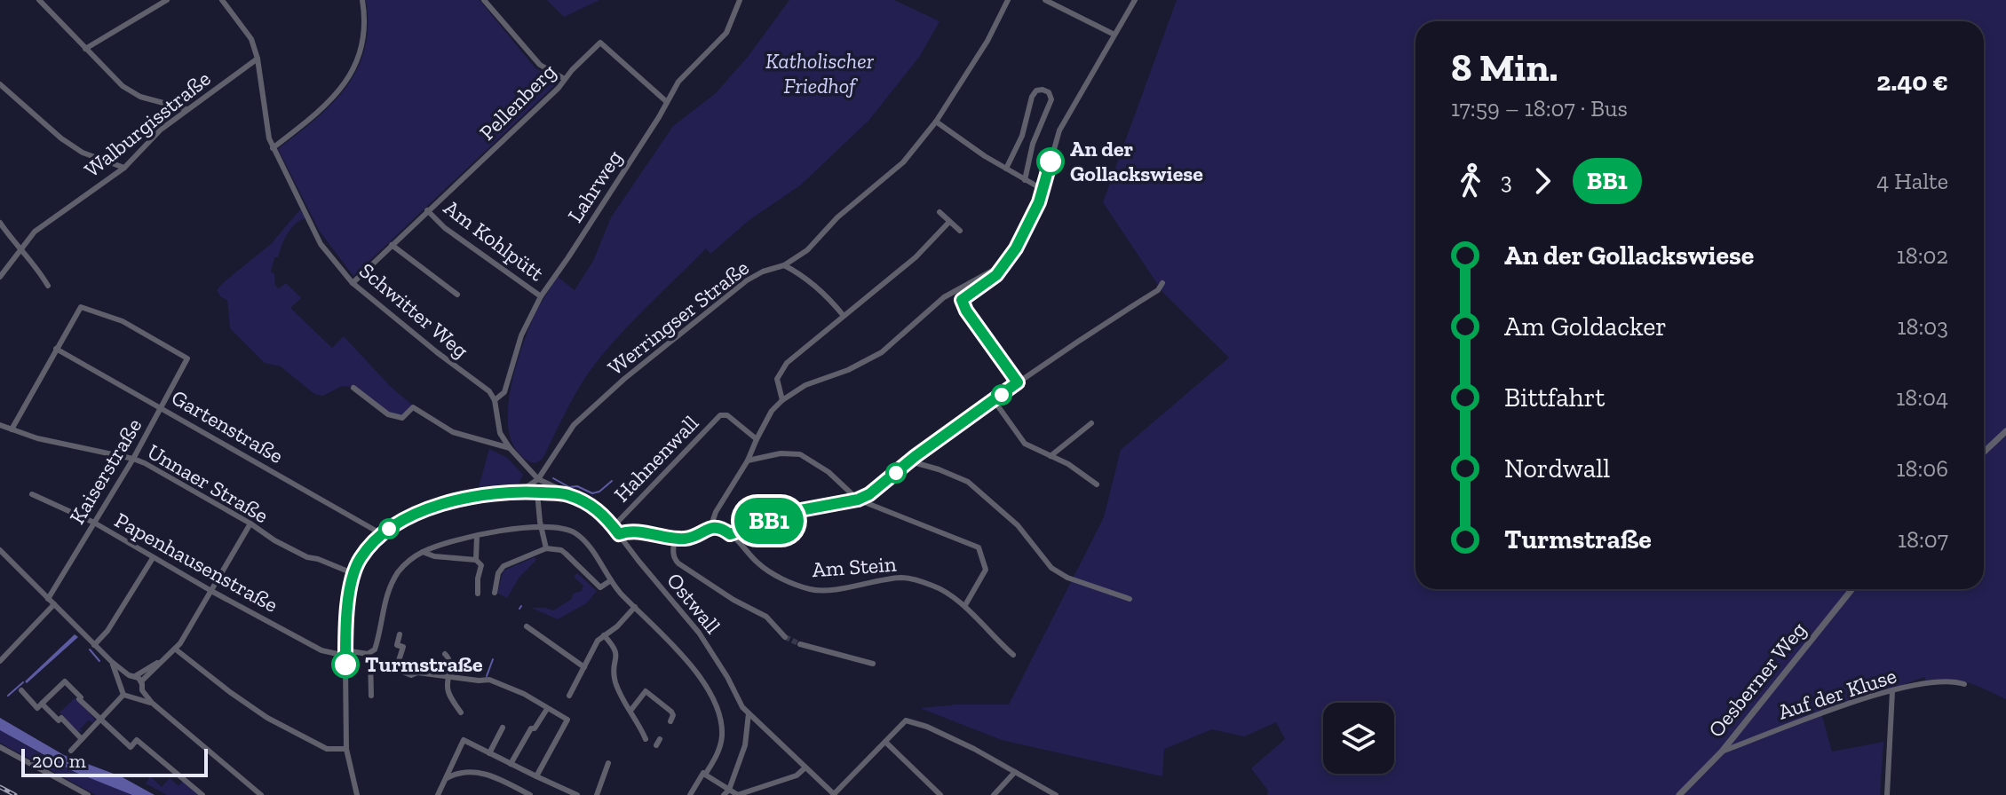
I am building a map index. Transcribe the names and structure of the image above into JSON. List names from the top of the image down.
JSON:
{
  "streets": {
    "street": [
      "Pellenberg",
      "Walburgisstraße",
      "Lahrweg",
      "Am Kohlpütt",
      "Schwitter Weg",
      "Werringser Straße",
      "Gartenstraße",
      "Hahnenwall",
      "Kaiserstraße",
      "Unnaer Straße",
      "Papenhausenstraße",
      "Am Stein",
      "Ostwall",
      "Oesberner Weg",
      "Auf der Kluse"
    ]
  },
  "crossings": [
    ["Pellenberg", "Lahrweg"],
    ["Pellenberg", "Am Kohlpütt"],
    ["Pellenberg", "Schwitter Weg"],
    ["Walburgisstraße", "Schwitter Weg"],
    ["Lahrweg", "Am Kohlpütt"],
    ["Lahrweg", "Schwitter Weg"],
    ["Werringser Straße", "Ostwall"],
    ["Gartenstraße", "Kaiserstraße"],
    ["Hahnenwall", "Ostwall"],
    ["Kaiserstraße", "Unnaer Straße"],
    ["Kaiserstraße", "Papenhausenstraße"],
    ["Oesberner Weg", "Auf der Kluse"]
  ],
  "parks": ["Katholischer Friedhof"],
  "places": ["An der Gollackswiese", "Turmstraße"],
  "lines": ["bus line BB1"],
  "scale_bar": "200 m",
  "page": {
    "on_map": "BB1",
    "heading": ["8 Min.", "17:59 – 18:07 · Bus", "2.40 €"],
    "legs": ["3", "BB1", "4 Halte"],
    "list": [
      {
        "name": "An der Gollackswiese",
        "value": "18:02"
      },
      {
        "name": "Am Goldacker",
        "value": "18:03"
      },
      {
        "name": "Bittfahrt",
        "value": "18:04"
      },
      {
        "name": "Nordwall",
        "value": "18:06"
      },
      {
        "name": "Turmstraße",
        "value": "18:07"
      }
    ],
    "scale": "200 m"
  }
}
